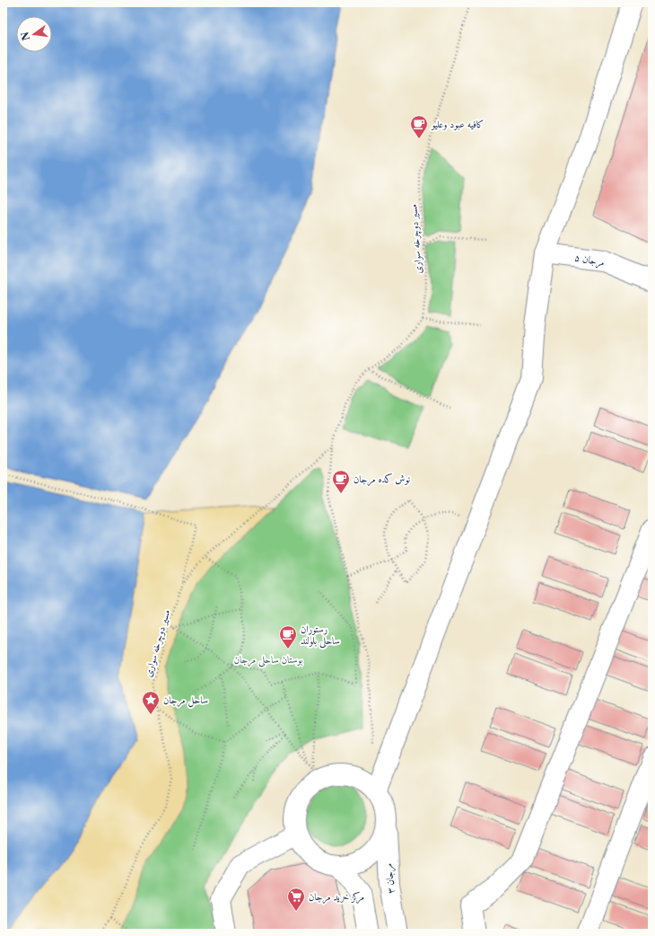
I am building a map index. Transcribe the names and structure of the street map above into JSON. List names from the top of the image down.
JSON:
{
  "streets": {
    "street": ["مرجان ۵", "مرجان ۳"],
    "path": ["مسیر دوچرخه سواری"]
  },
  "parks": ["بوستان ساحلی مرجان"],
  "places": {
    "cafe": ["کافیه عبود وعلیو", "نوش کده مرجان", "رستوران ساحلی بلولند"],
    "place": ["ساحل مرجان"],
    "supermarket": ["مرکز خرید مرجان"]
  },
  "north": "left"
}
